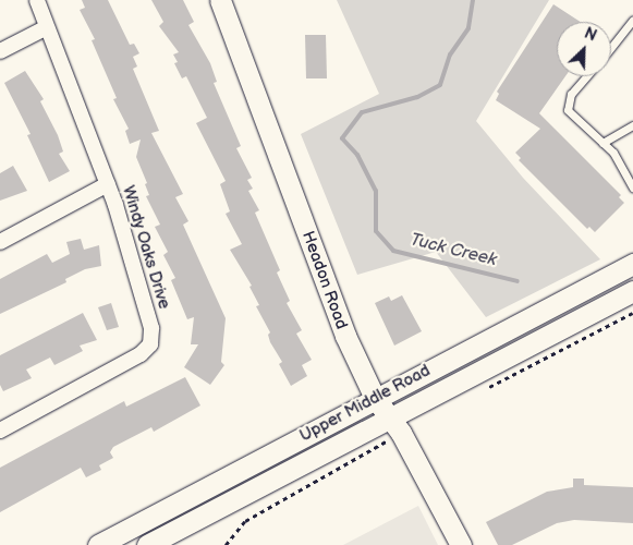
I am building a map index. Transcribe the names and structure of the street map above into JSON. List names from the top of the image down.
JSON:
{
  "streets": {
    "main road": ["Headon Road", "Upper Middle Road"],
    "street": ["Windy Oaks Drive"]
  },
  "crossings": [
    ["Headon Road", "Upper Middle Road"]
  ],
  "water": ["Tuck Creek"],
  "north": "top right"
}
